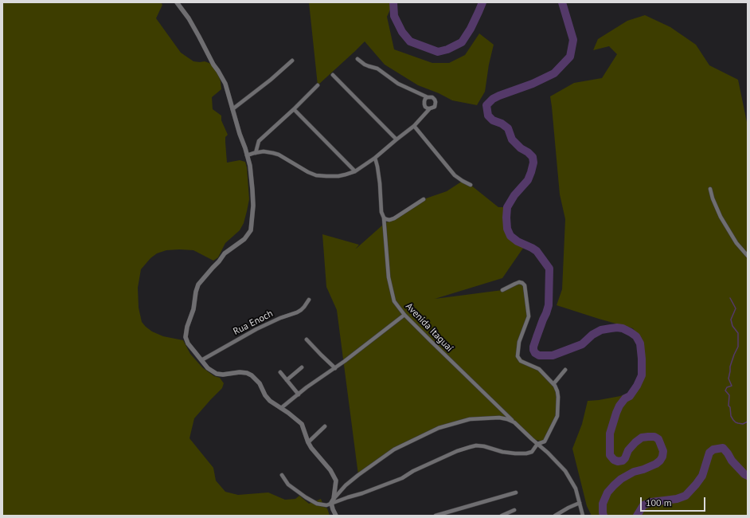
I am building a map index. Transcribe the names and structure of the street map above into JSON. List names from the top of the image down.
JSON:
{
  "streets": {
    "street": ["Rua Enoch", "Avenida Itaguaí"]
  },
  "scale_bar": "100 m"
}
